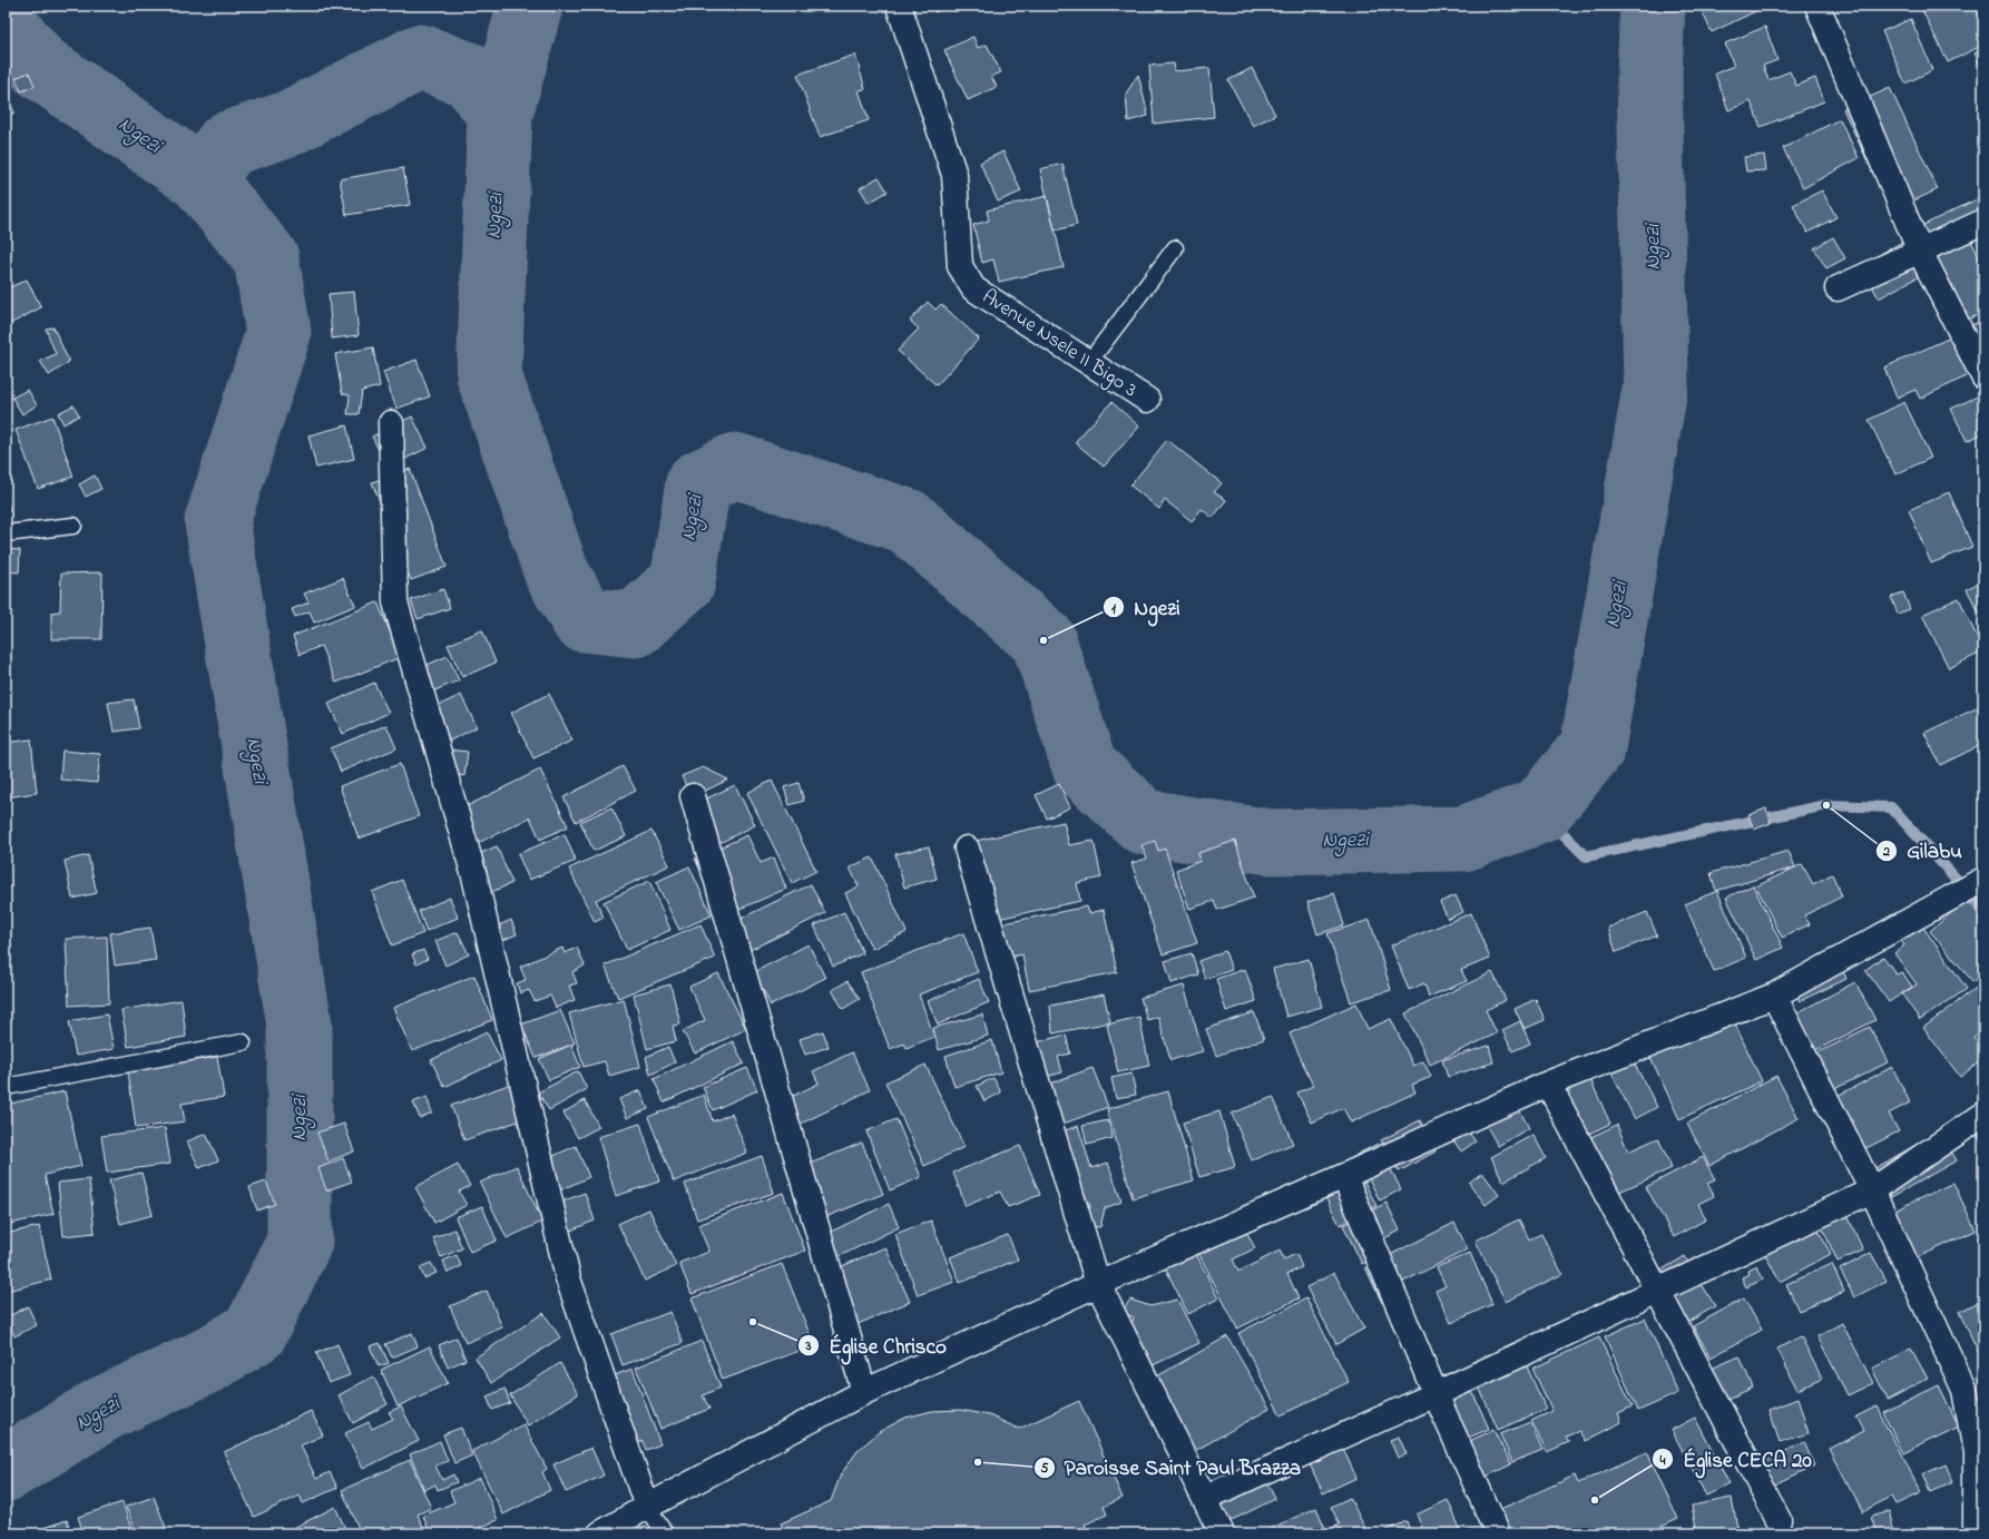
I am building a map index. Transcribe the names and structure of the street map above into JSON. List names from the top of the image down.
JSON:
{
  "streets": {
    "street": ["Avenue Nsele II Bigo 3"]
  },
  "water": ["Ngezi"],
  "places": [
    "Ngezi",
    "Gilabu",
    "Église Chrisco",
    "Paroisse Saint Paul Brazza",
    "Église CECA 20"
  ]
}
